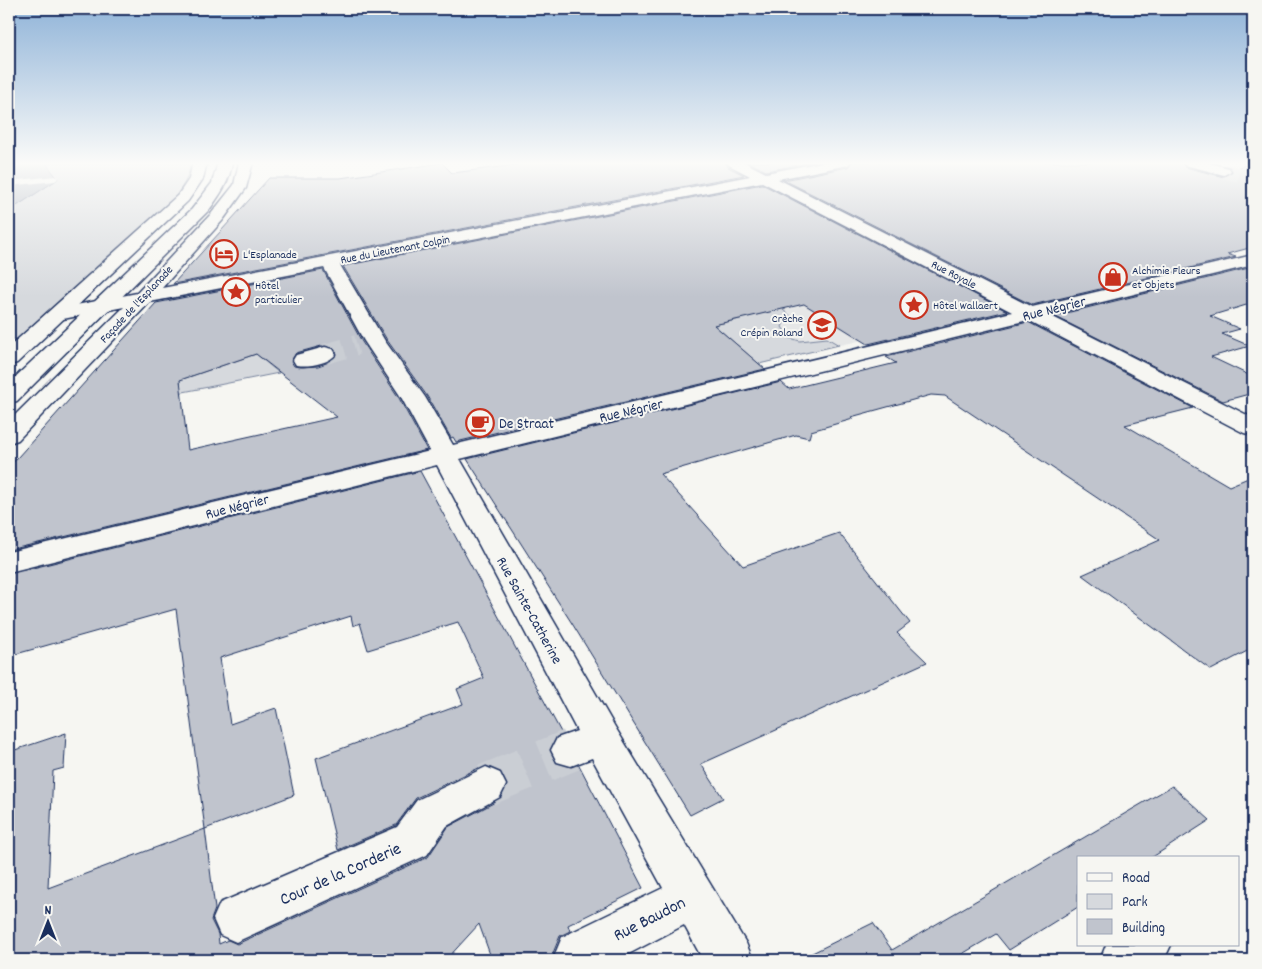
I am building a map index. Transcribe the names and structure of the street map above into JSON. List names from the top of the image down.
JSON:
{
  "streets": {
    "street": [
      "Rue du Lieutenant Colpin",
      "Rue Royale",
      "Façade de l'Esplanade",
      "Rue Négrier",
      "Rue Sainte-Catherine",
      "Cour de la Corderie",
      "Rue Baudon"
    ]
  },
  "crossings": [
    ["Rue du Lieutenant Colpin", "Façade de l'Esplanade"],
    ["Rue du Lieutenant Colpin", "Rue Sainte-Catherine"],
    ["Rue Royale", "Rue Négrier"],
    ["Rue Négrier", "Rue Sainte-Catherine"],
    ["Rue Sainte-Catherine", "Rue Baudon"]
  ],
  "places": {
    "hotel": ["L'Esplanade"],
    "shop": ["Alchimie Fleurs et Objets"],
    "place": ["Hôtel particulier", "Hôtel Wallaert"],
    "school or university": ["Crèche Crépin Roland"],
    "cafe": ["De Straat"]
  },
  "legend": ["Road", "Park", "Building"],
  "north": "top"
}
